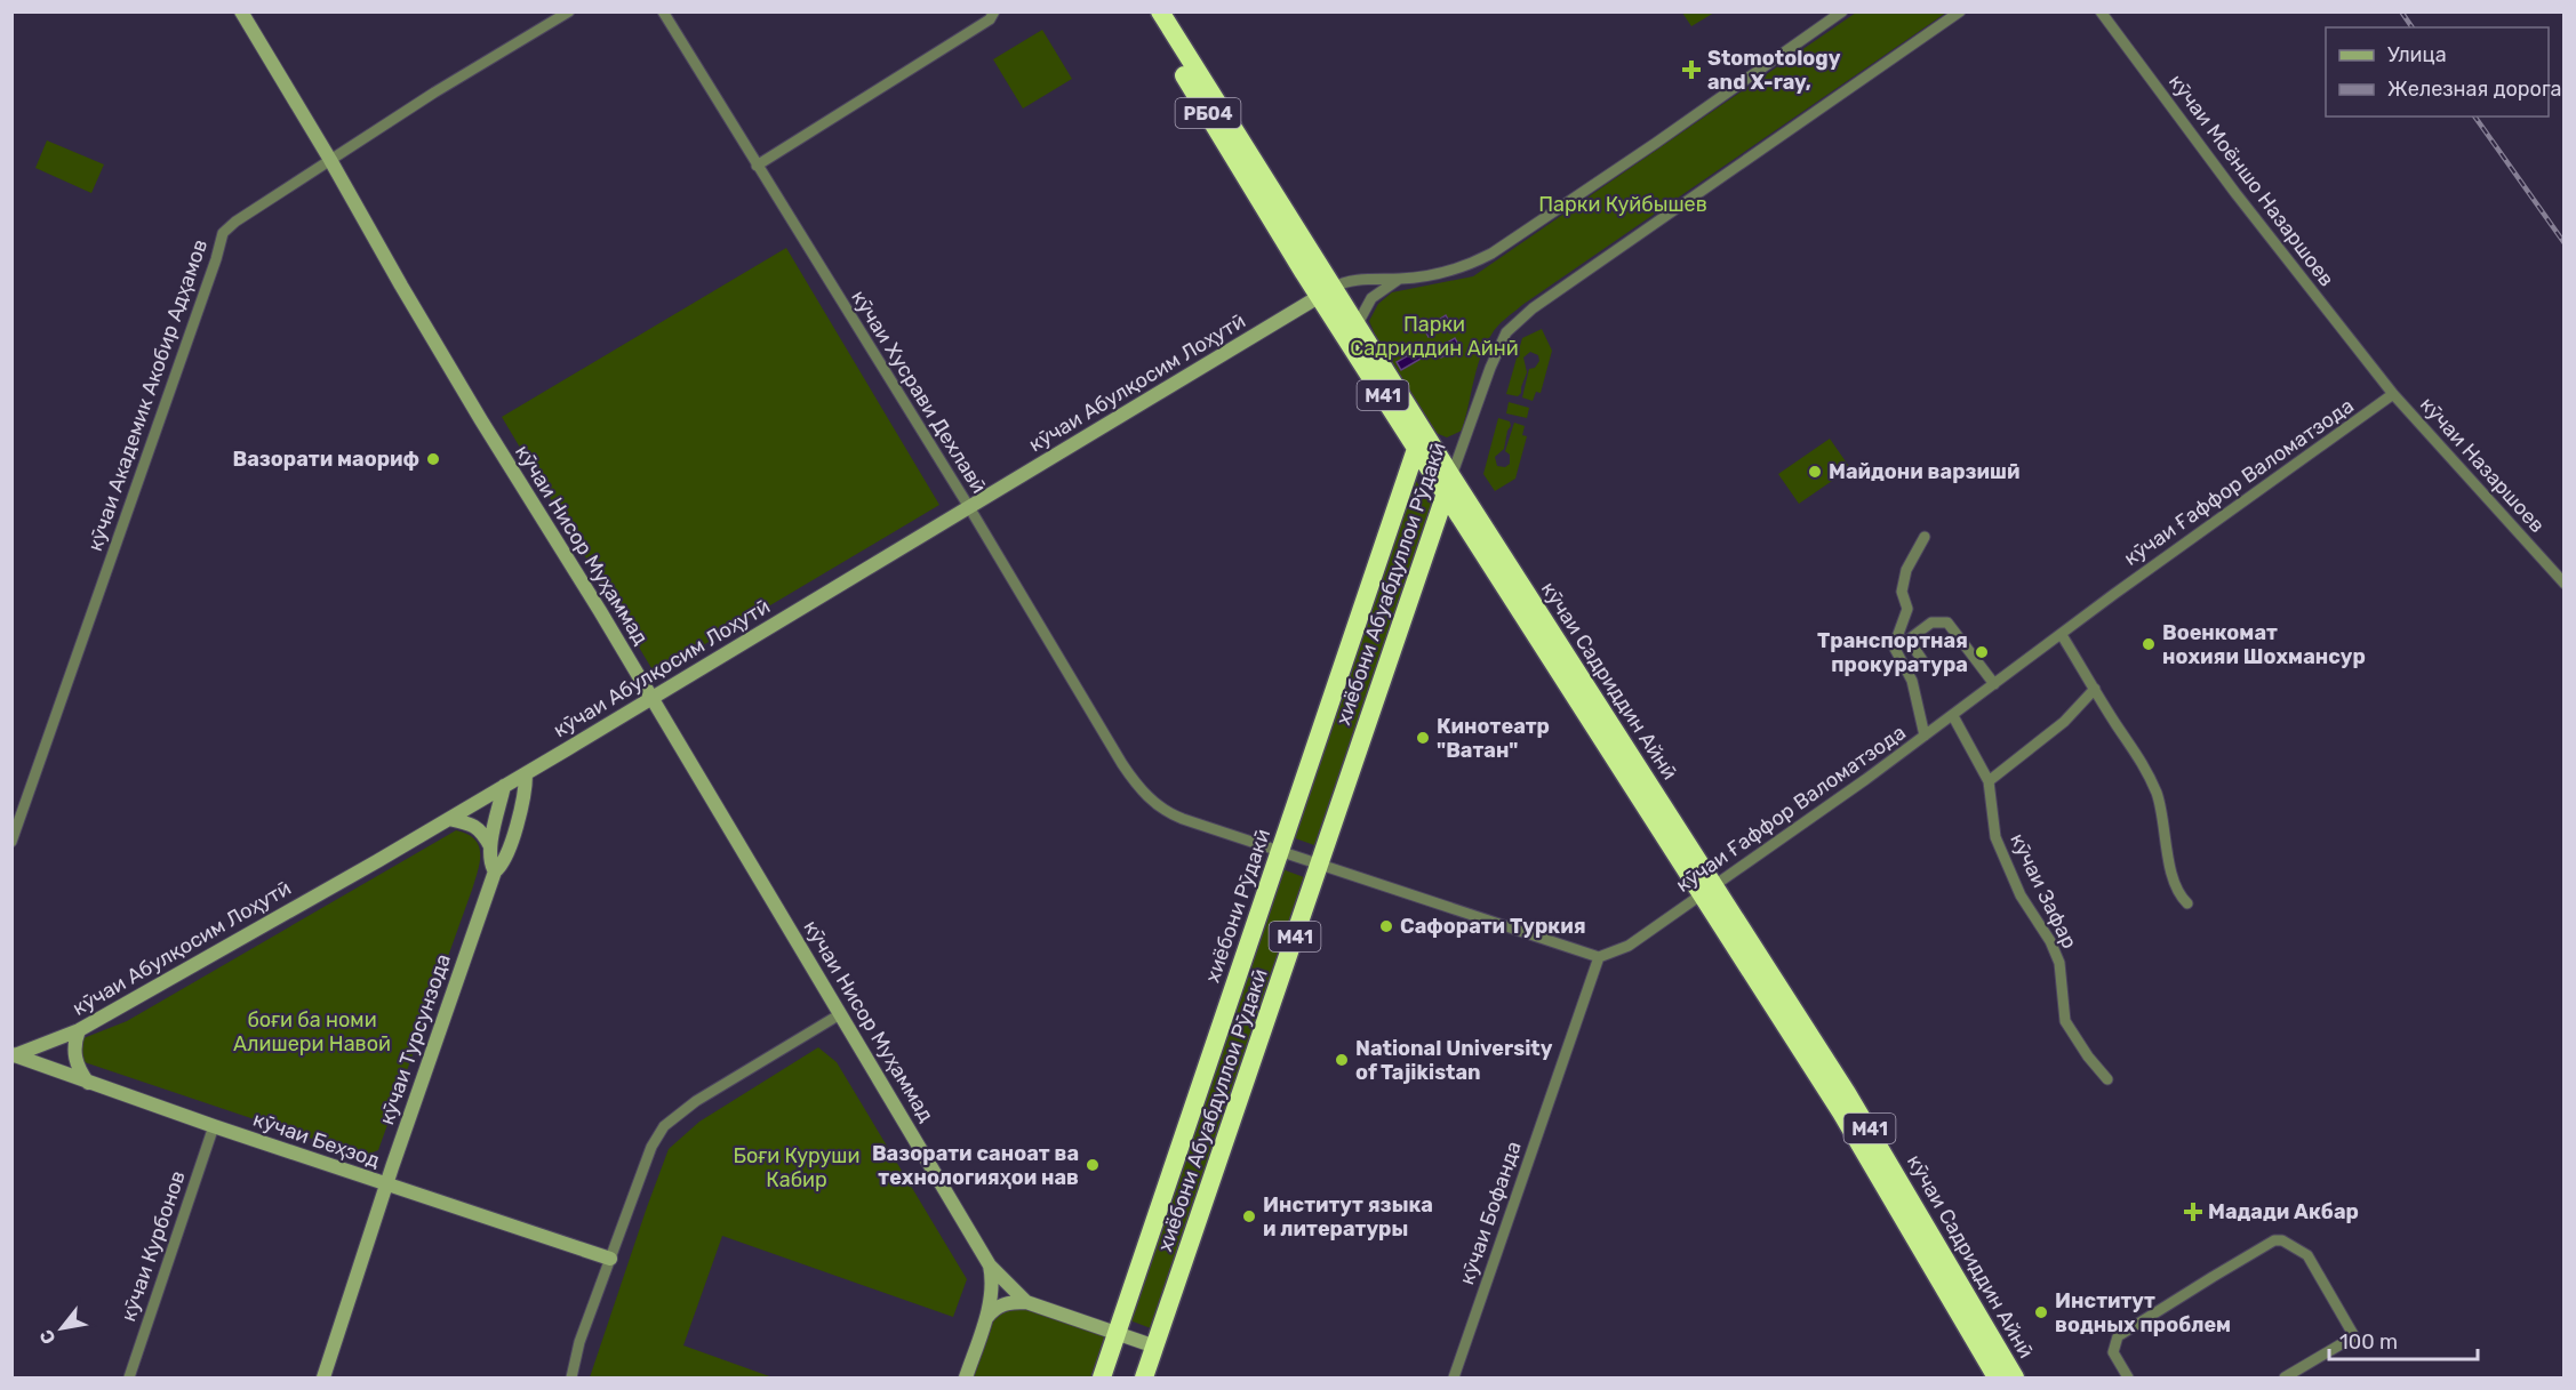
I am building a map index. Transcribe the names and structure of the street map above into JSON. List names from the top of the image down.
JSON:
{
  "streets": {
    "highway": [
      "РБ04",
      "M41",
      "хиёбони Абуабдуллои Рӯдакӣ",
      "кӯчаи Садриддин Айнӣ",
      "хиёбони Рӯдакӣ"
    ],
    "street": [
      "кӯчаи Моёншо Назаршоев",
      "кӯчаи Абулқосим Лоҳутӣ",
      "кӯчаи Хусрави Дехлавӣ",
      "кӯчаи Академик Акобир Адҳамов",
      "кӯчаи Назаршоев",
      "кӯчаи Ғаффор Валоматзода",
      "кӯчаи Нисор Муҳаммад",
      "кӯчаи Зафар",
      "кӯчаи Турсунзода",
      "кӯчаи Беҳзод",
      "кӯчаи Бофанда",
      "кӯчаи Курбонов"
    ]
  },
  "crossings": [
    ["кӯчаи Моёншо Назаршоев", "кӯчаи Назаршоев"],
    ["кӯчаи Абулқосим Лоҳутӣ", "кӯчаи Хусрави Дехлавӣ"],
    ["кӯчаи Абулқосим Лоҳутӣ", "кӯчаи Нисор Муҳаммад"],
    ["кӯчаи Абулқосим Лоҳутӣ", "кӯчаи Садриддин Айнӣ"],
    ["кӯчаи Абулқосим Лоҳутӣ", "кӯчаи Турсунзода"],
    ["кӯчаи Абулқосим Лоҳутӣ", "кӯчаи Беҳзод"],
    ["кӯчаи Хусрави Дехлавӣ", "хиёбони Рӯдакӣ"],
    ["кӯчаи Академик Акобир Адҳамов", "кӯчаи Нисор Муҳаммад"],
    ["кӯчаи Назаршоев", "кӯчаи Ғаффор Валоматзода"],
    ["кӯчаи Ғаффор Валоматзода", "кӯчаи Садриддин Айнӣ"],
    ["кӯчаи Ғаффор Валоматзода", "кӯчаи Зафар"],
    ["кӯчаи Ғаффор Валоматзода", "кӯчаи Бофанда"],
    ["кӯчаи Нисор Муҳаммад", "хиёбони Абуабдуллои Рӯдакӣ"],
    ["кӯчаи Нисор Муҳаммад", "хиёбони Рӯдакӣ"],
    ["хиёбони Абуабдуллои Рӯдакӣ", "кӯчаи Садриддин Айнӣ"],
    ["кӯчаи Садриддин Айнӣ", "хиёбони Рӯдакӣ"],
    ["кӯчаи Турсунзода", "кӯчаи Беҳзод"],
    ["кӯчаи Беҳзод", "кӯчаи Курбонов"]
  ],
  "parks": [
    "Парки Куйбышев",
    "Парки Садриддин Айнӣ",
    "боғи ба номи Алишери Навоӣ",
    "Боғи Куруши Кабир"
  ],
  "places": {
    "health": ["Stomotology and X-ray,", "Мадади Акбар"],
    "other": [
      "Вазорати маориф",
      "Майдони варзишӣ",
      "Военкомат нохияи Шохмансур",
      "Транспортная прокуратура",
      "Кинотеатр \"Ватан\"",
      "Сафорати Туркия",
      "National University of Tajikistan",
      "Вазорати саноат ва технологияҳои нав",
      "Институт языка и литературы",
      "Институт водных проблем"
    ]
  },
  "legend": ["Улица", "Железная дорога"],
  "scale_bar": "100 m",
  "north": "bottom left"
}
